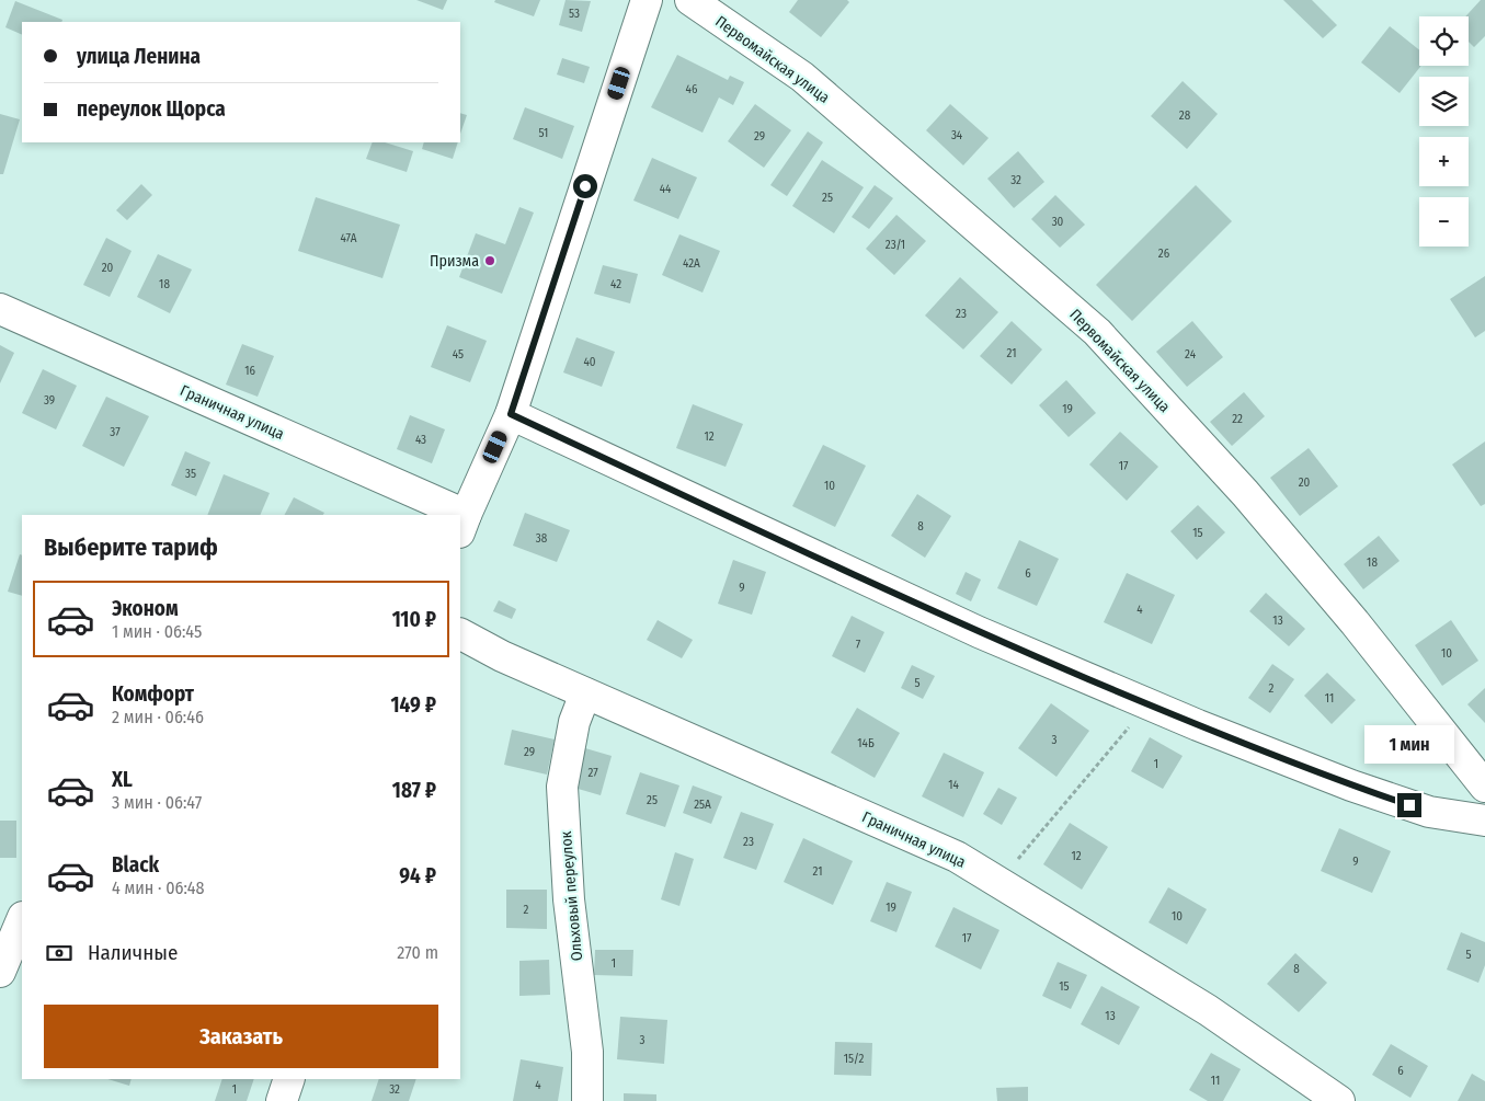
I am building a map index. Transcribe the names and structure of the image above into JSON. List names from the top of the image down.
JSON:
{
  "streets": {
    "street": ["Первомайская улица", "Граничная улица", "Ольховый переулок"]
  },
  "crossings": [
    ["Граничная улица", "Ольховый переулок"]
  ],
  "places": ["Призма"],
  "house_numbers": [
    "53",
    "46",
    "28",
    "51",
    "34",
    "29",
    "32",
    "44",
    "25",
    "30",
    "47А",
    "23/1",
    "26",
    "42А",
    "20",
    "18",
    "42",
    "23",
    "21",
    "45",
    "24",
    "40",
    "16",
    "39",
    "19",
    "22",
    "37",
    "12",
    "43",
    "17",
    "35",
    "20",
    "10",
    "8",
    "15",
    "38",
    "18",
    "6",
    "9",
    "4",
    "13",
    "7",
    "10",
    "5",
    "2",
    "11",
    "3",
    "14Б",
    "29",
    "1",
    "27",
    "14",
    "25",
    "25А",
    "23",
    "12",
    "9",
    "21",
    "19",
    "2",
    "10",
    "17",
    "5",
    "1",
    "8",
    "15",
    "13",
    "3",
    "15/2",
    "6",
    "11",
    "4",
    "1",
    "32"
  ],
  "page": {
    "map_buttons": ["+", "−"],
    "banner": ["улица Ленина", "переулок Щорса"],
    "heading": "Выберите тариф",
    "list": [
      {
        "name": "Эконом",
        "note": "1 мин · 06:45",
        "value": "110 ₽"
      },
      {
        "name": "Комфорт",
        "note": "2 мин · 06:46",
        "value": "149 ₽"
      },
      {
        "name": "XL",
        "note": "3 мин · 06:47",
        "value": "187 ₽"
      },
      {
        "name": "Black",
        "note": "4 мин · 06:48",
        "value": "94 ₽"
      }
    ],
    "bubble": "1 мин",
    "pay": ["Наличные", "270 m"],
    "buttons": "Заказать"
  }
}
